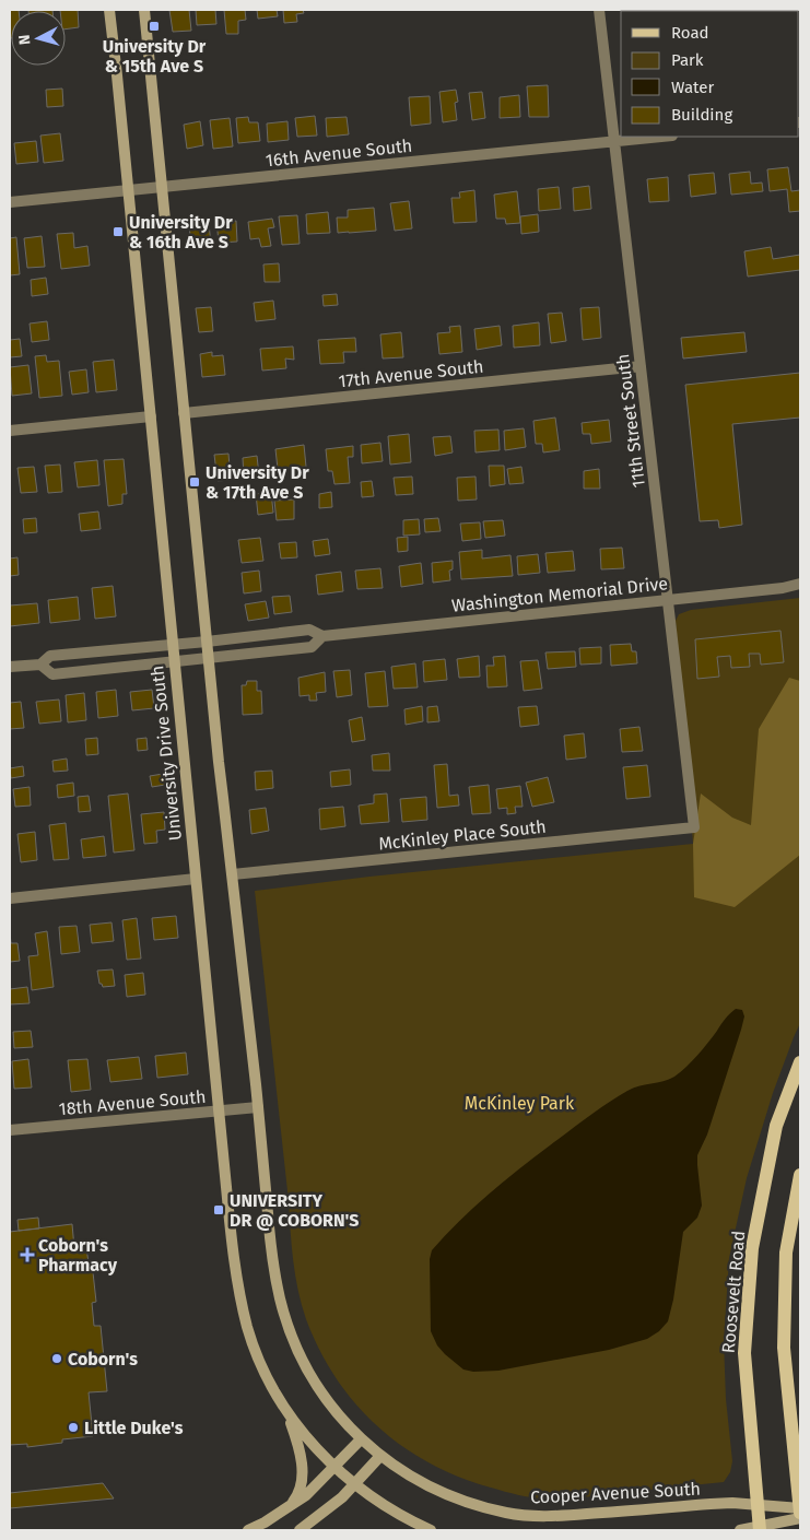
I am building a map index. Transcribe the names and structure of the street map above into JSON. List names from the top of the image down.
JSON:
{
  "streets": {
    "main road": ["University Drive South", "Roosevelt Road", "Cooper Avenue South"],
    "street": [
      "16th Avenue South",
      "17th Avenue South",
      "11th Street South",
      "Washington Memorial Drive",
      "McKinley Place South",
      "18th Avenue South"
    ]
  },
  "crossings": [
    ["16th Avenue South", "11th Street South"],
    ["16th Avenue South", "University Drive South"],
    ["17th Avenue South", "11th Street South"],
    ["11th Street South", "Washington Memorial Drive"],
    ["11th Street South", "McKinley Place South"],
    ["Washington Memorial Drive", "University Drive South"],
    ["University Drive South", "18th Avenue South"],
    ["Roosevelt Road", "Cooper Avenue South"]
  ],
  "parks": ["McKinley Park"],
  "places": {
    "transit": [
      "University Dr & 15th Ave S",
      "University Dr & 16th Ave S",
      "University Dr & 17th Ave S",
      "UNIVERSITY DR @ COBORN'S"
    ],
    "health": ["Coborn's Pharmacy"],
    "other": ["Coborn's", "Little Duke's"]
  },
  "legend": [
    "Road",
    "Park",
    "Water",
    "Building"
  ],
  "north": "left"
}
